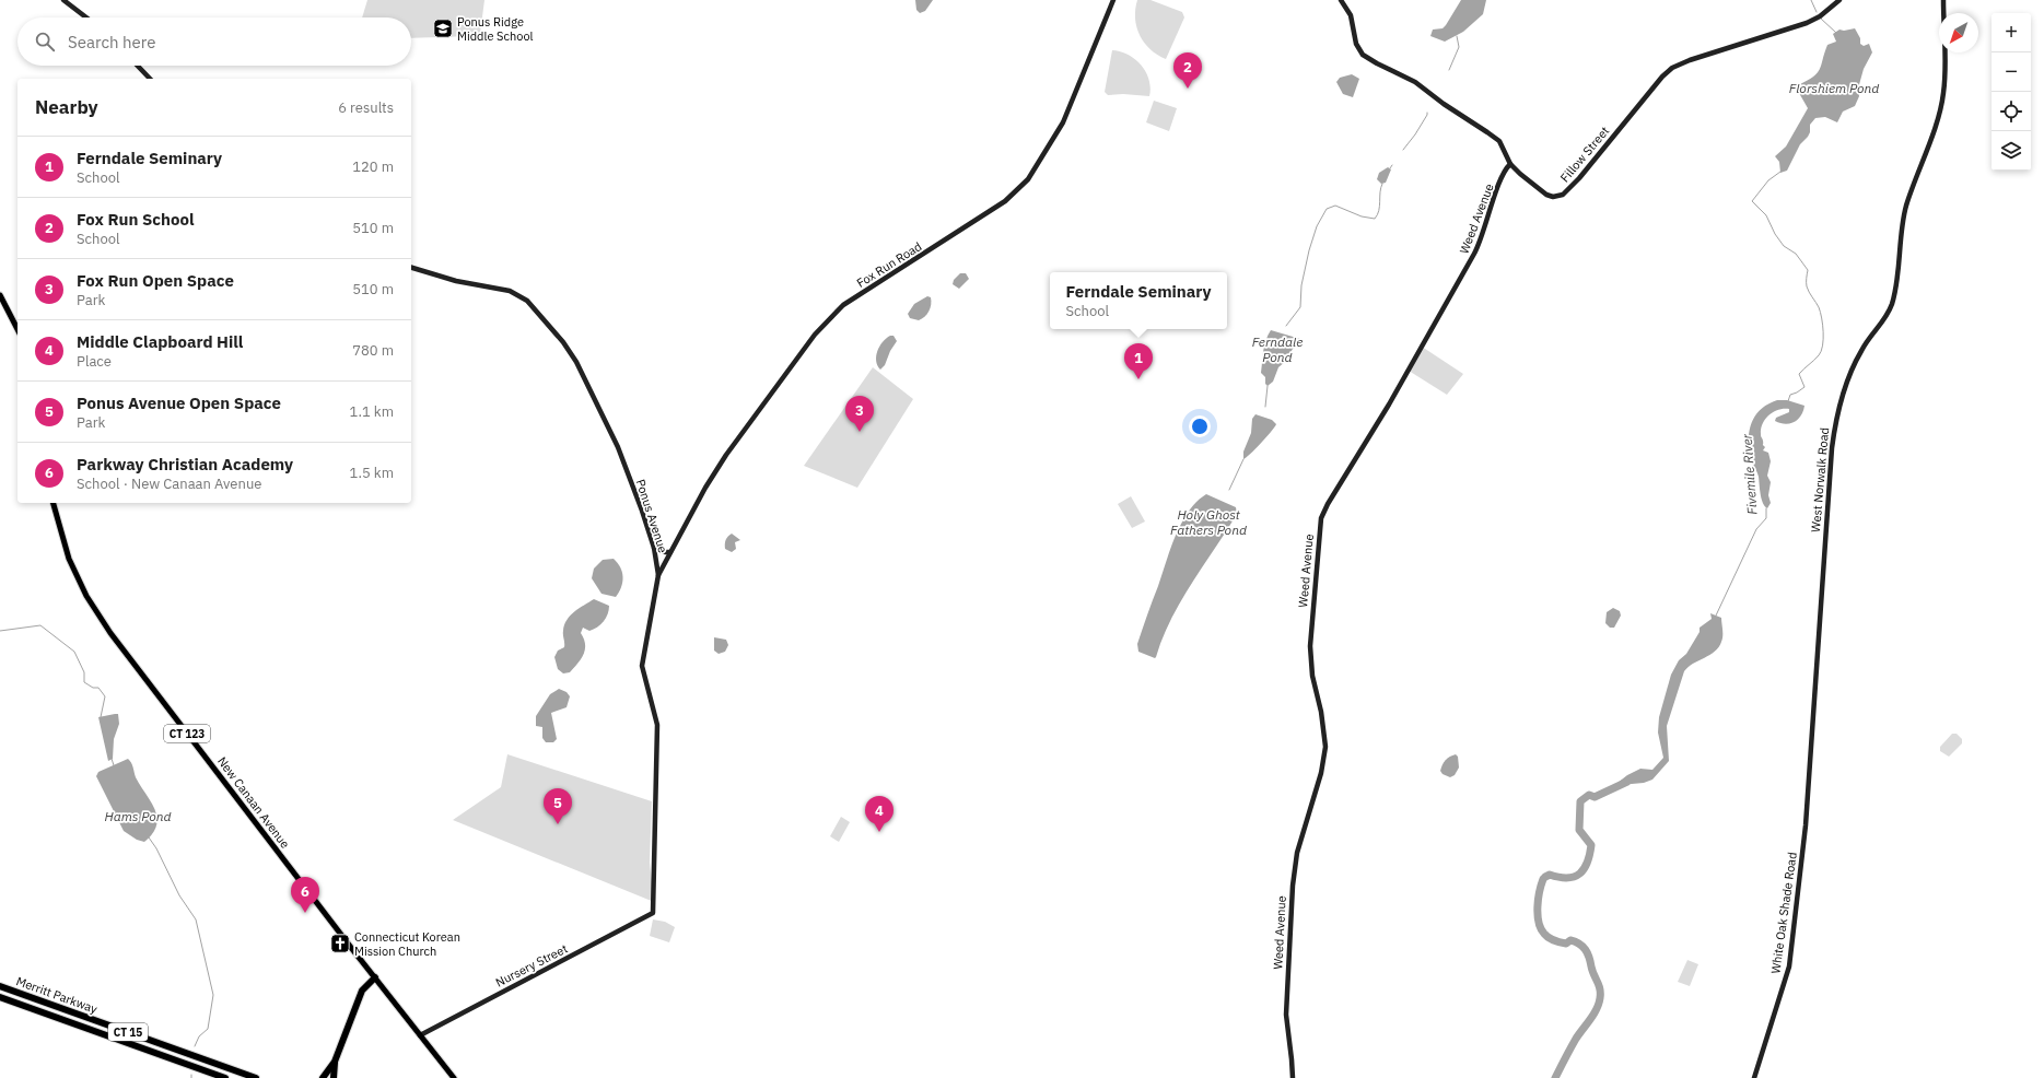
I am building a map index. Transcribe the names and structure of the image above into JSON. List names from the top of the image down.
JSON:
{
  "streets": {
    "highway": ["Merritt Parkway", "CT 15"],
    "main road": ["CT 123", "New Canaan Avenue"],
    "street": [
      "Fillow Street",
      "Weed Avenue",
      "Fox Run Road",
      "West Norwalk Road",
      "Ponus Avenue",
      "White Oak Shade Road",
      "Nursery Street"
    ]
  },
  "crossings": [
    ["Fillow Street", "Weed Avenue"],
    ["Fox Run Road", "Ponus Avenue"],
    ["West Norwalk Road", "White Oak Shade Road"],
    ["Ponus Avenue", "Nursery Street"],
    ["New Canaan Avenue", "Nursery Street"]
  ],
  "water": [
    "Florshiem Pond",
    "Ferndale Pond",
    "Fivemile River",
    "Holy Ghost Fathers Pond",
    "Hams Pond"
  ],
  "places": {
    "school or university": ["Ponus Ridge Middle School"],
    "church": ["Connecticut Korean Mission Church"]
  },
  "north": "bottom left",
  "page": {
    "map_buttons": ["+", "−"],
    "search": "Search here",
    "pins": [
      "2",
      "1",
      "3",
      "5",
      "4",
      "6"
    ],
    "heading": ["Nearby", "6 results"],
    "list": [
      {
        "mark": "1",
        "name": "Ferndale Seminary",
        "note": "School",
        "value": "120 m"
      },
      {
        "mark": "2",
        "name": "Fox Run School",
        "note": "School",
        "value": "510 m"
      },
      {
        "mark": "3",
        "name": "Fox Run Open Space",
        "note": "Park",
        "value": "510 m"
      },
      {
        "mark": "4",
        "name": "Middle Clapboard Hill",
        "note": "Place",
        "value": "780 m"
      },
      {
        "mark": "5",
        "name": "Ponus Avenue Open Space",
        "note": "Park",
        "value": "1.1 km"
      },
      {
        "mark": "6",
        "name": "Parkway Christian Academy",
        "note": "School · New Canaan Avenue",
        "value": "1.5 km"
      }
    ],
    "popup": ["Ferndale Seminary", "School"]
  }
}
